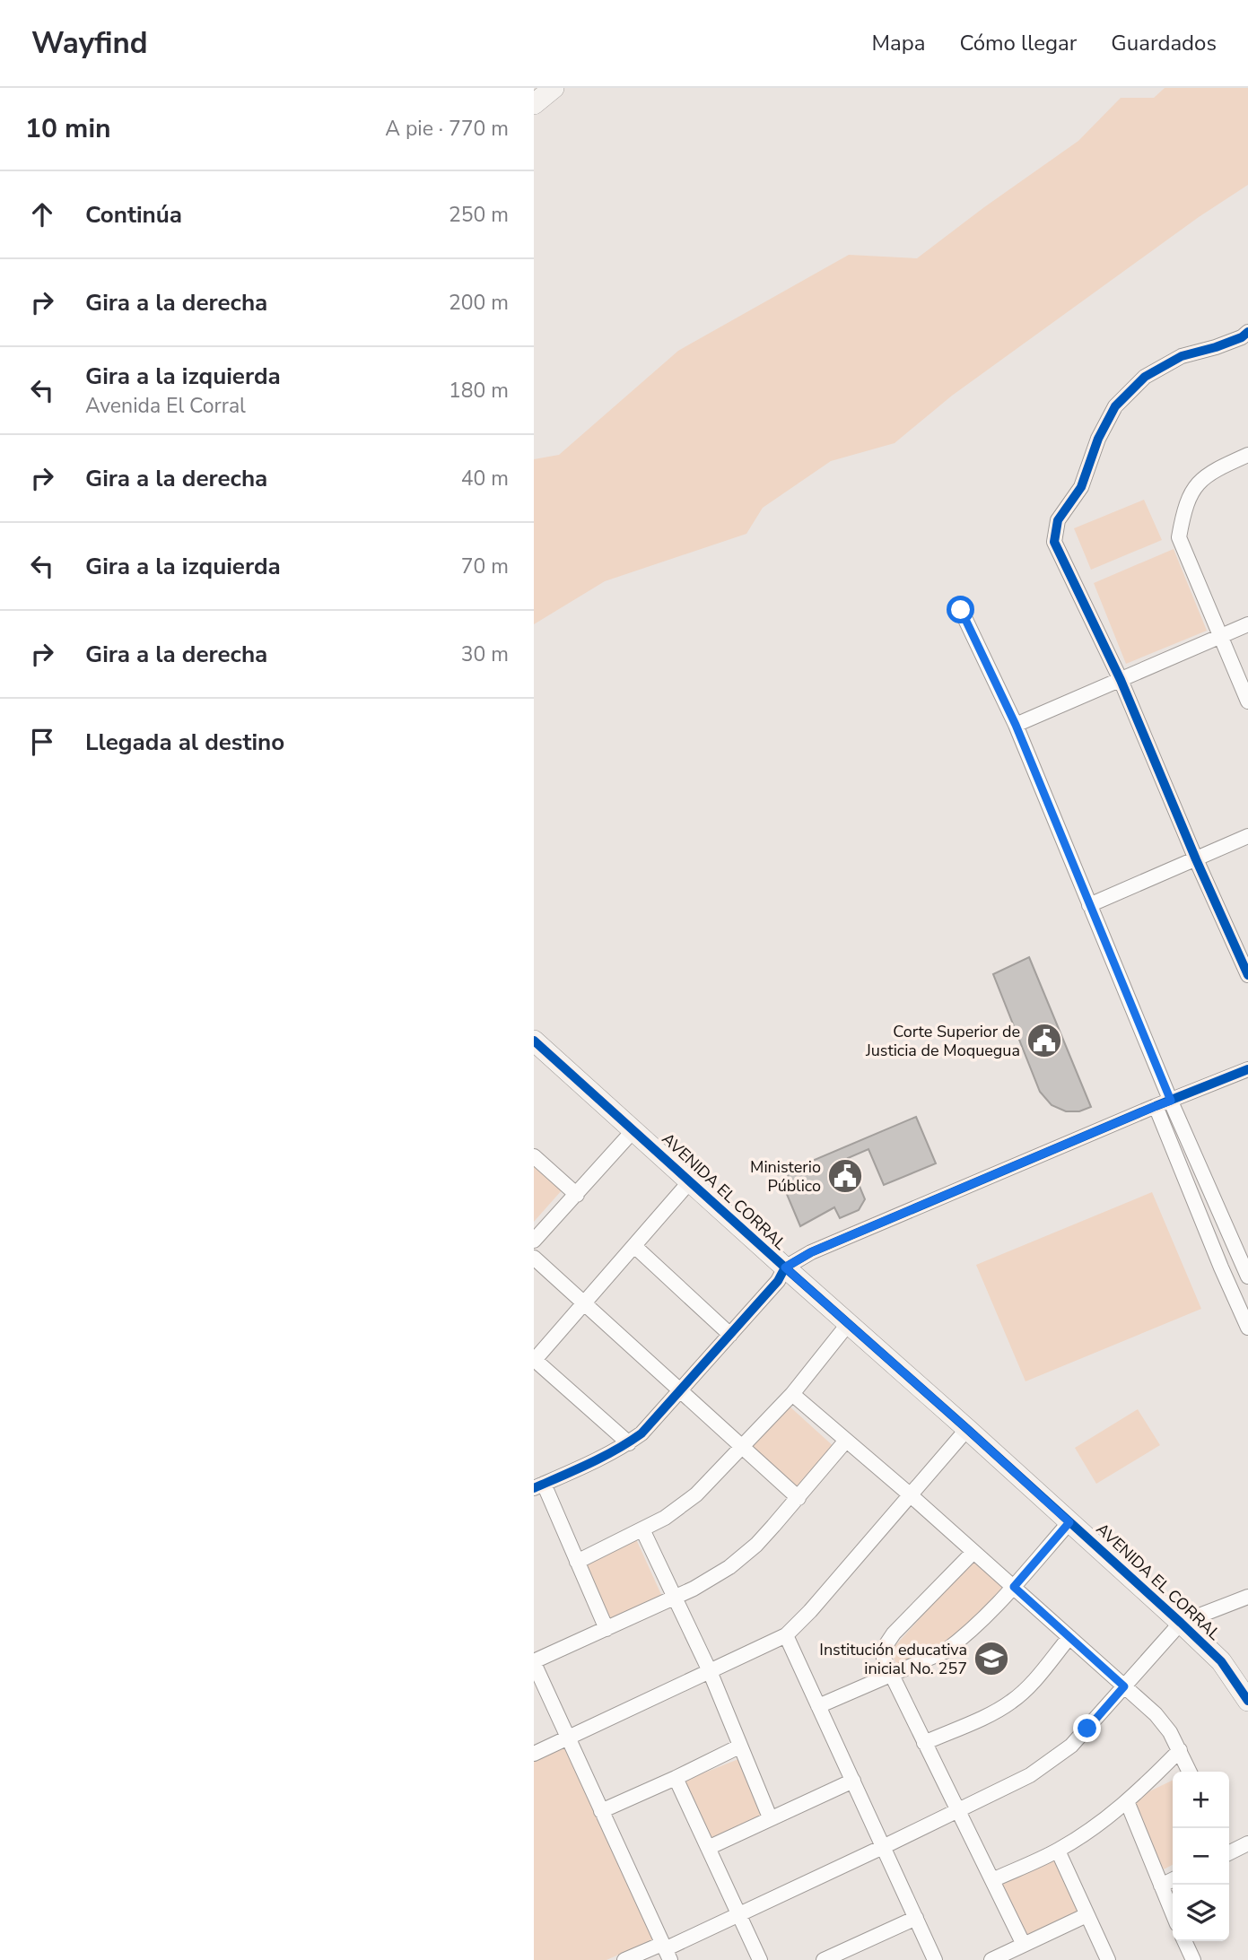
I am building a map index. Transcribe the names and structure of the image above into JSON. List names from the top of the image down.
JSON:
{
  "streets": {
    "street": ["AVENIDA EL CORRAL"]
  },
  "places": {
    "public building": ["Corte Superior de Justicia de Moquegua", "Ministerio Público"],
    "school or university": ["Institución educativa inicial No. 257"]
  },
  "page": {
    "header": "Wayfind",
    "nav": ["Mapa", "Cómo llegar", "Guardados"],
    "heading": ["10 min", "A pie · 770 m"],
    "list": [
      ["Continúa", "250 m"],
      ["Gira a la derecha", "200 m"],
      ["Gira a la izquierda", "Avenida El Corral", "180 m"],
      ["Gira a la derecha", "40 m"],
      ["Gira a la izquierda", "70 m"],
      ["Gira a la derecha", "30 m"],
      "Llegada al destino"
    ],
    "map_buttons": ["+", "−"]
  }
}
